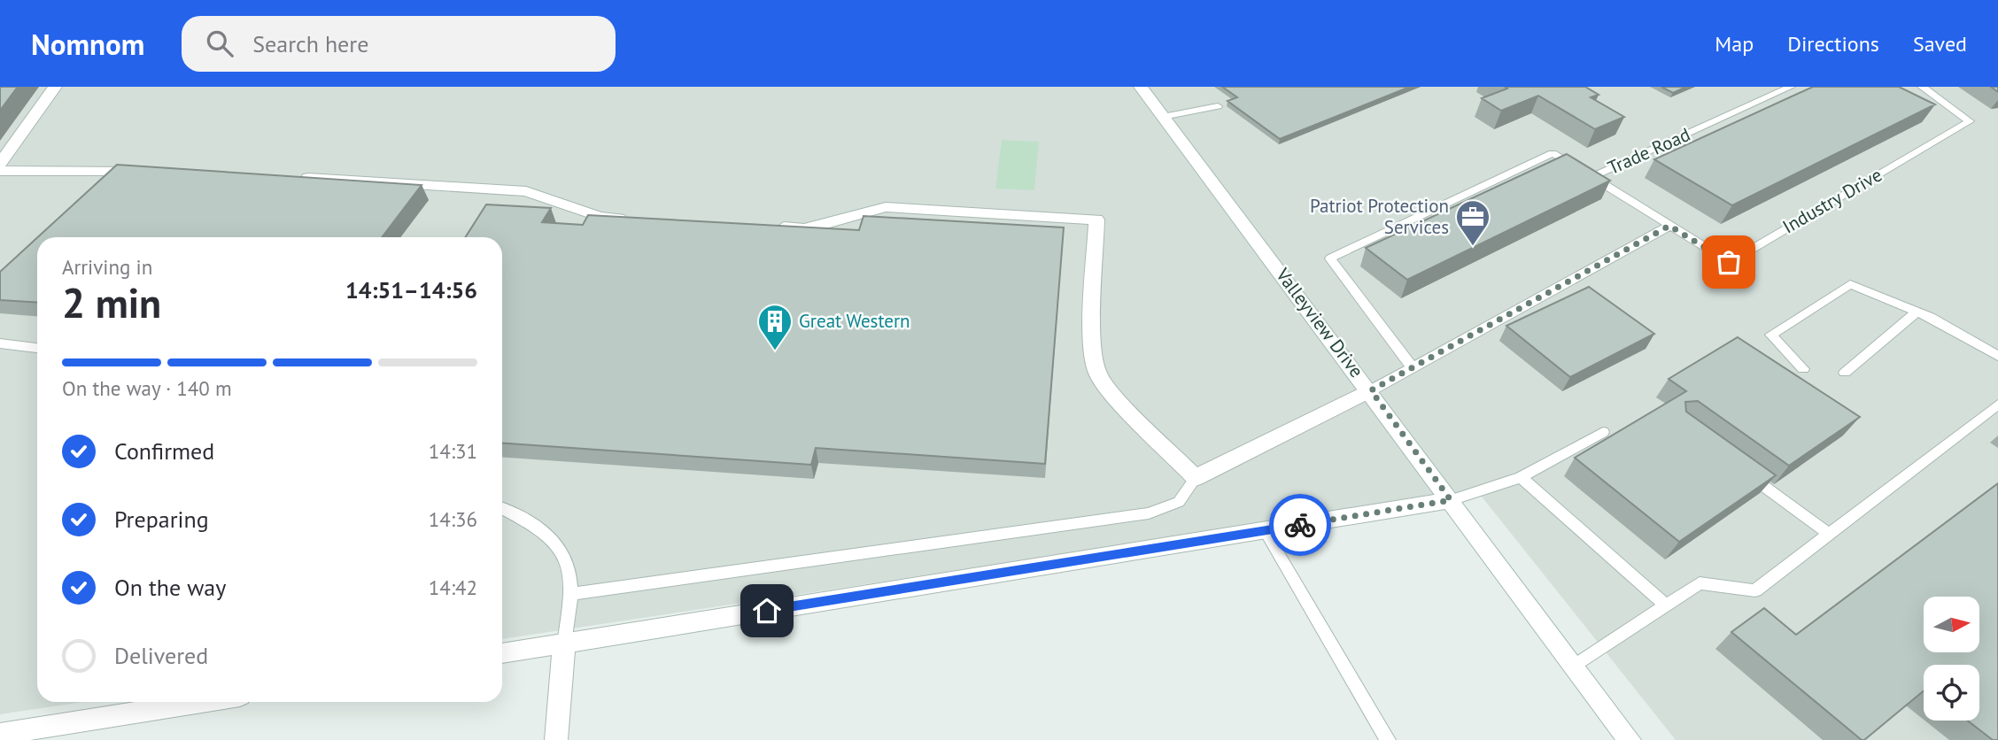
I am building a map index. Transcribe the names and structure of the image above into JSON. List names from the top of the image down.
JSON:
{
  "streets": {
    "street": ["Valleyview Drive"],
    "lane": ["Trade Road", "Industry Drive"]
  },
  "places": {
    "office": ["Patriot Protection Services"],
    "building": ["Great Western"]
  },
  "north": "right",
  "page": {
    "header": "Nomnom",
    "search": "Search here",
    "nav": ["Map", "Directions", "Saved"],
    "heading": ["2 min", "Arriving in", "14:51–14:56"],
    "bar": "On the way · 140 m",
    "list": [
      ["Confirmed", "14:31"],
      ["Preparing", "14:36"],
      ["On the way", "14:42"],
      "Delivered"
    ]
  }
}
